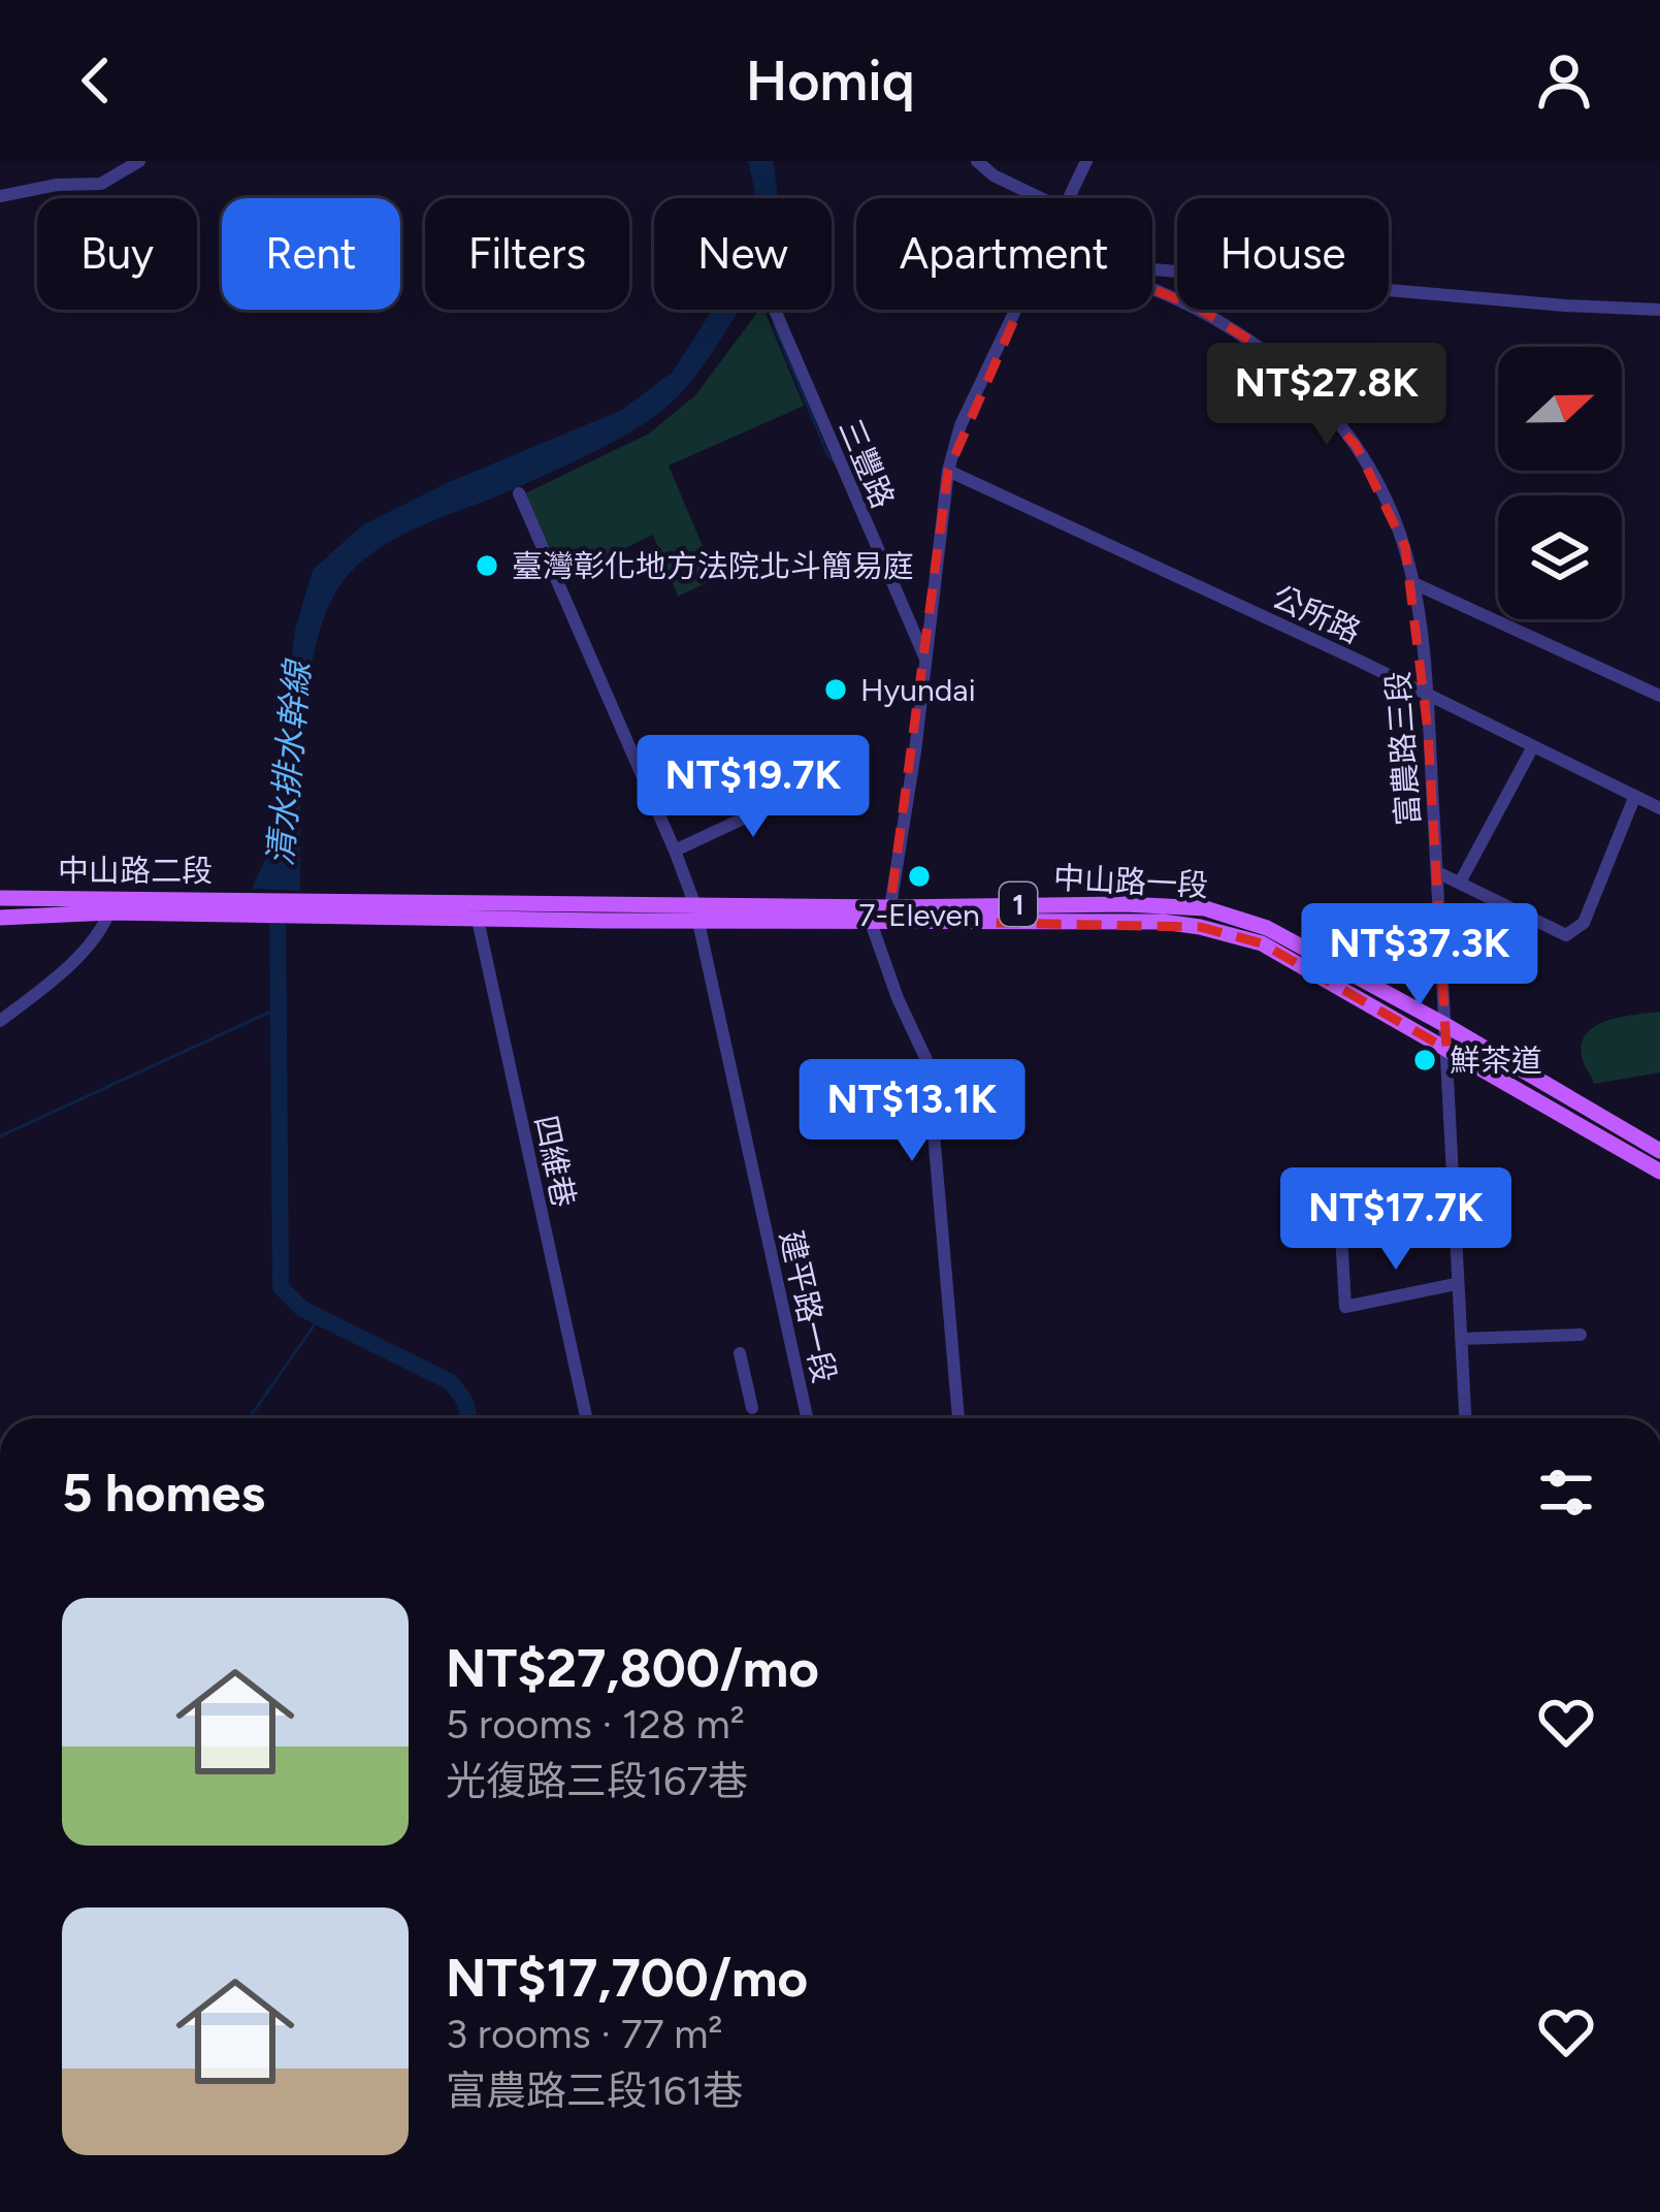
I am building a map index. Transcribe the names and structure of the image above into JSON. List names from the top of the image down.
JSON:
{
  "streets": {
    "main road": ["中山路二段", "中山路一段", "1"],
    "street": [
      "三豐路",
      "公所路",
      "富農路三段",
      "四維巷",
      "建平路一段"
    ]
  },
  "crossings": [
    ["公所路", "富農路三段"],
    ["富農路三段", "中山路一段"],
    ["中山路二段", "中山路一段"],
    ["中山路一段", "四維巷"],
    ["中山路一段", "建平路一段"]
  ],
  "water": ["清水排水幹線"],
  "places": [
    "臺灣彰化地方法院北斗簡易庭",
    "Hyundai",
    "7-Eleven",
    "鮮茶道"
  ],
  "north": "right",
  "page": {
    "header": "Homiq",
    "chip": [
      "Buy",
      "Rent",
      "Filters",
      "New",
      "Apartment",
      "House"
    ],
    "price": [
      "NT$27.8K",
      "NT$19.7K",
      "NT$37.3K",
      "NT$13.1K",
      "NT$17.7K"
    ],
    "heading": "5 homes",
    "list": [
      {
        "name": "NT$27,800/mo",
        "note": "5 rooms · 128 m² · 光復路三段167巷"
      },
      {
        "name": "NT$17,700/mo",
        "note": "3 rooms · 77 m² · 富農路三段161巷"
      }
    ]
  }
}
